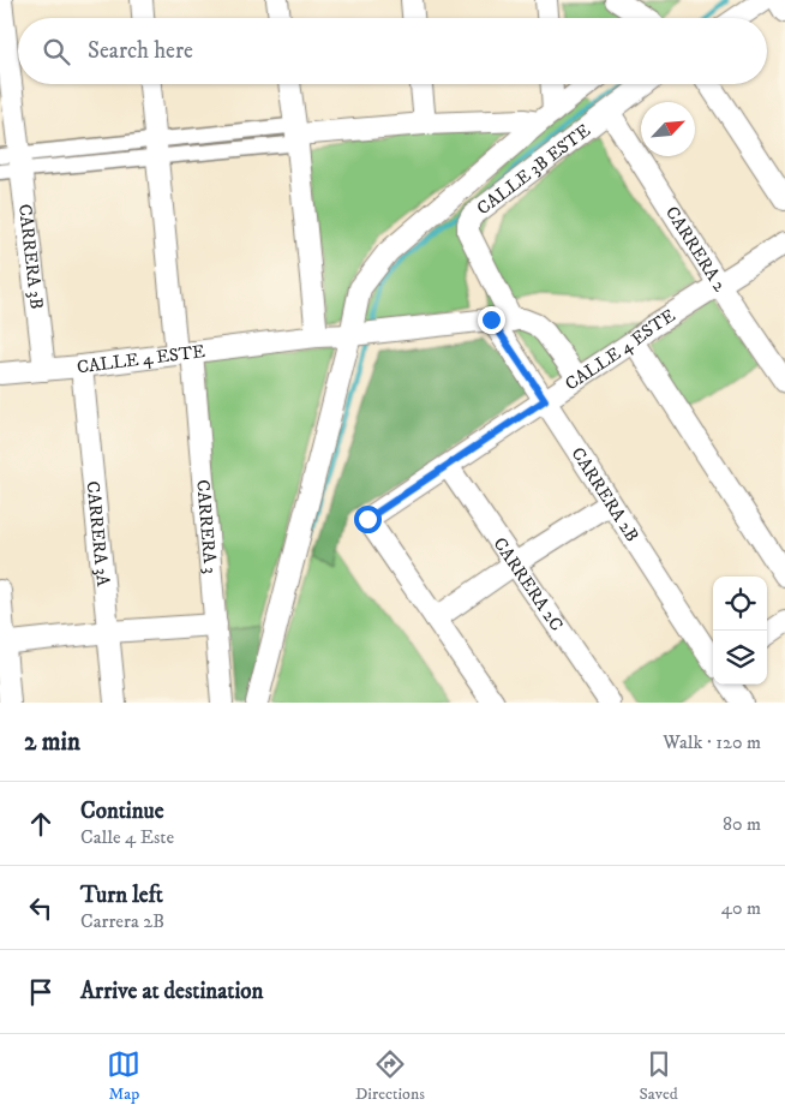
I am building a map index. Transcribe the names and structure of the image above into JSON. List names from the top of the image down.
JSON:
{
  "streets": {
    "street": [
      "CALLE 3B ESTE",
      "CARRERA 2",
      "CARRERA 3B",
      "CALLE 4 ESTE",
      "CARRERA 2B",
      "CARRERA 3",
      "CARRERA 3A",
      "CARRERA 2C"
    ]
  },
  "crossings": [
    ["CALLE 3B ESTE", "CARRERA 2"],
    ["CALLE 3B ESTE", "CALLE 4 ESTE"],
    ["CARRERA 2", "CALLE 4 ESTE"],
    ["CARRERA 3B", "CALLE 4 ESTE"],
    ["CALLE 4 ESTE", "CARRERA 2B"],
    ["CALLE 4 ESTE", "CARRERA 3"],
    ["CALLE 4 ESTE", "CARRERA 3A"],
    ["CALLE 4 ESTE", "CARRERA 2C"]
  ],
  "north": "top right",
  "page": {
    "search": "Search here",
    "heading": ["2 min", "Walk · 120 m"],
    "list": [
      ["Continue", "Calle 4 Este", "80 m"],
      ["Turn left", "Carrera 2B", "40 m"],
      "Arrive at destination"
    ],
    "nav": ["Map", "Directions", "Saved"]
  }
}
